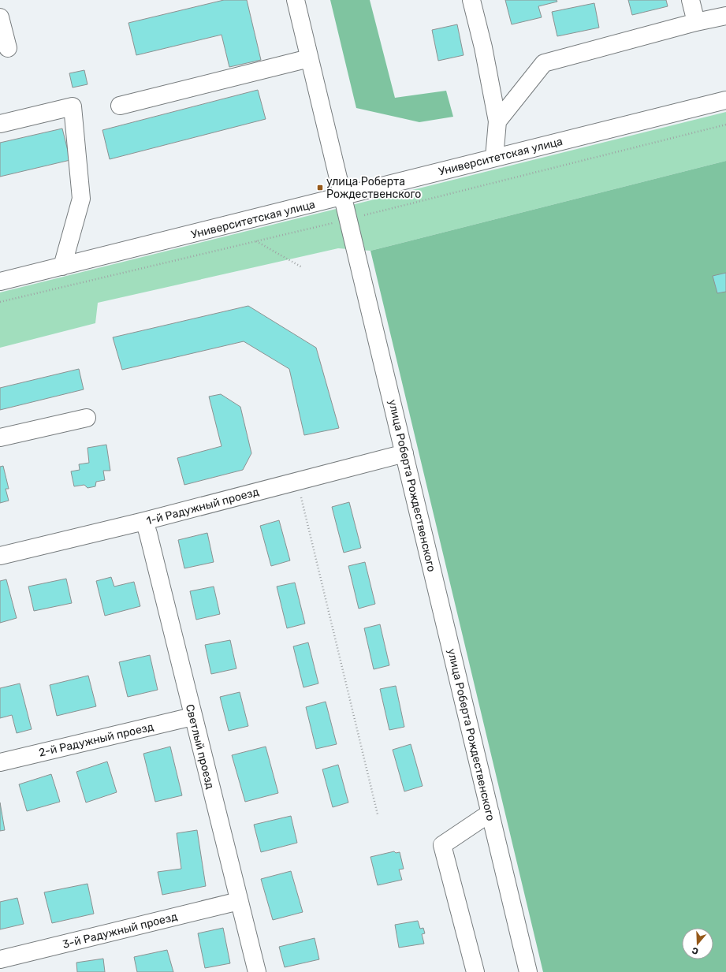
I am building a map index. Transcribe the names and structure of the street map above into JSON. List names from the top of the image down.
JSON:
{
  "streets": {
    "street": [
      "Университетская улица",
      "улица Роберта Рождественского",
      "1-й Радужный проезд",
      "2-й Радужный проезд",
      "Светлый проезд",
      "3-й Радужный проезд"
    ]
  },
  "crossings": [
    ["Университетская улица", "улица Роберта Рождественского"],
    ["улица Роберта Рождественского", "1-й Радужный проезд"],
    ["1-й Радужный проезд", "Светлый проезд"],
    ["2-й Радужный проезд", "Светлый проезд"],
    ["Светлый проезд", "3-й Радужный проезд"]
  ],
  "places": {
    "transit": ["улица Роберта Рождественского"]
  },
  "north": "bottom"
}
